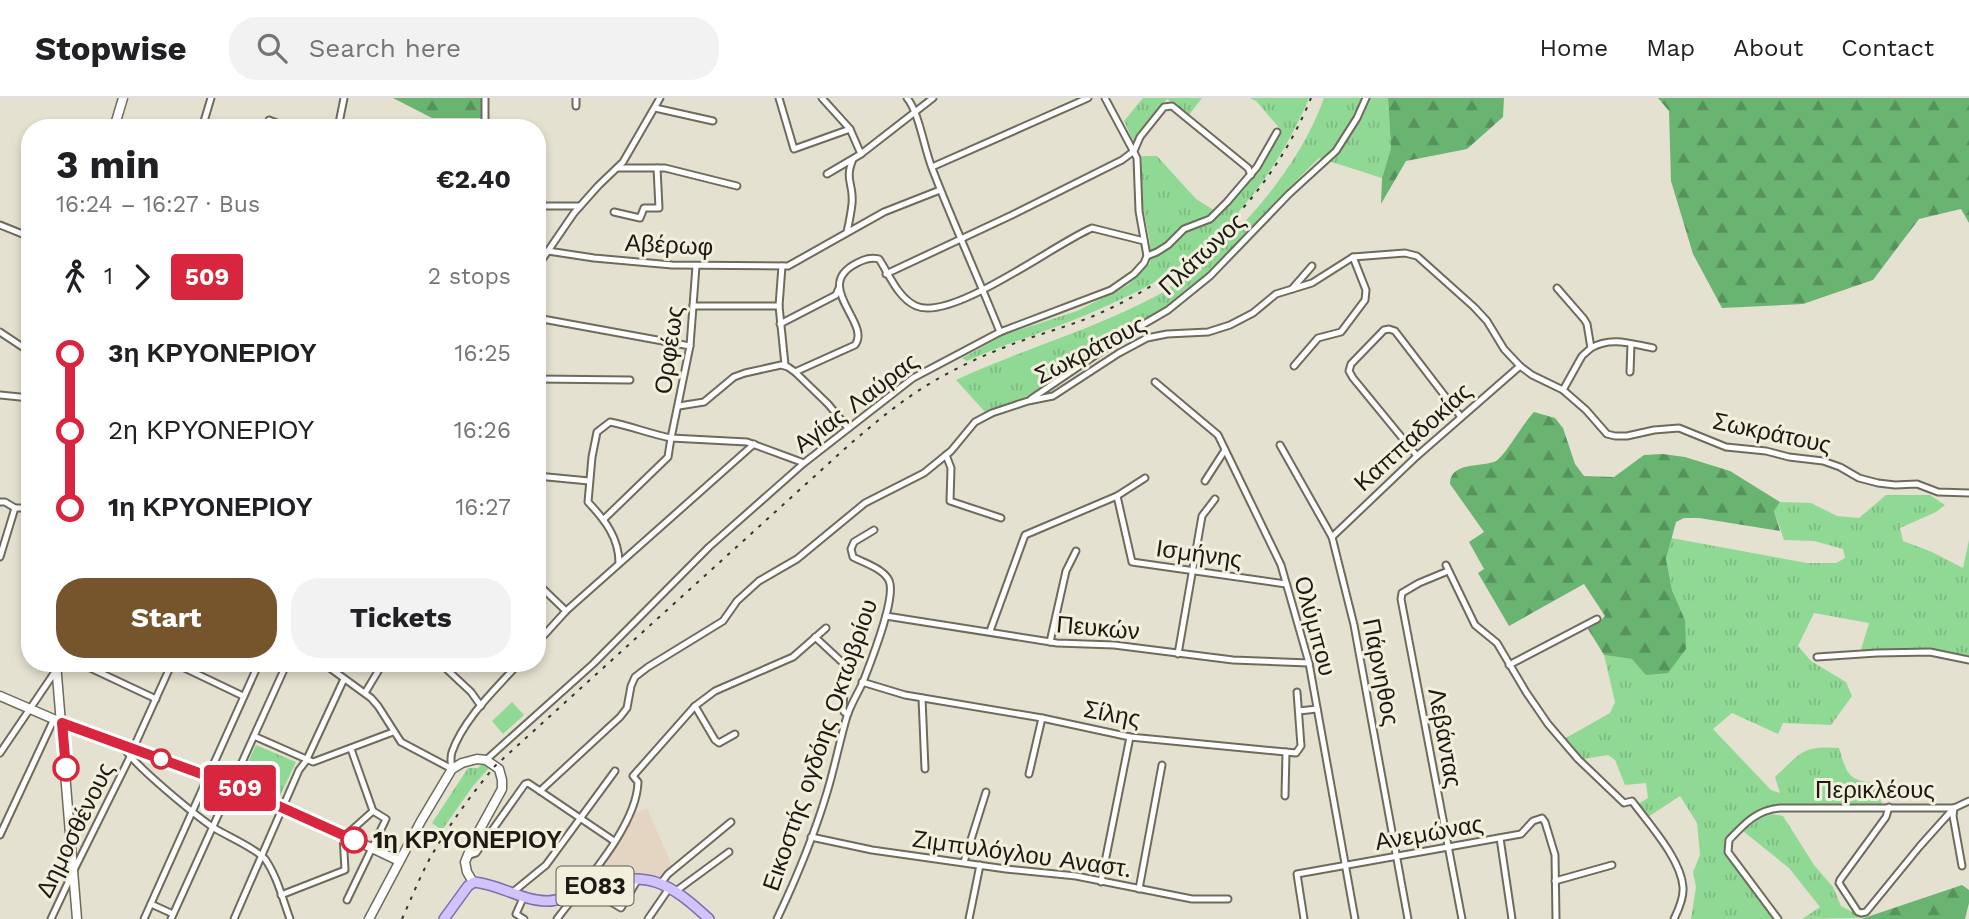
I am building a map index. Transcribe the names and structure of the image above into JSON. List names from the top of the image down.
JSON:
{
  "streets": {
    "main road": ["ΕΟ83"],
    "street": [
      "Αβέρωφ",
      "Πλάτωνος",
      "Ορφέως",
      "Σωκράτους",
      "Αγίας Λαύρας",
      "Καππαδοκίας",
      "Ισμήνης",
      "Ολύμπου",
      "Πευκών",
      "Πάρνηθος",
      "Σίλης",
      "Λεβάντας",
      "Εικοστής ογδόης Οκτωβρίου",
      "Περικλέους",
      "Δημοσθένους",
      "Ανεμώνας",
      "Ζιμπυλόγλου Αναστ."
    ]
  },
  "crossings": [
    ["Αβέρωφ", "Ορφέως"],
    ["Πλάτωνος", "Σωκράτους"],
    ["Σωκράτους", "Καππαδοκίας"],
    ["Καππαδοκίας", "Πάρνηθος"],
    ["Ισμήνης", "Ολύμπου"],
    ["Ολύμπου", "Πευκών"],
    ["Ολύμπου", "Ανεμώνας"],
    ["Πευκών", "Εικοστής ογδόης Οκτωβρίου"],
    ["Πάρνηθος", "Ανεμώνας"],
    ["Σίλης", "Εικοστής ογδόης Οκτωβρίου"],
    ["Λεβάντας", "Ανεμώνας"],
    ["Εικοστής ογδόης Οκτωβρίου", "Ζιμπυλόγλου Αναστ."]
  ],
  "places": ["1η ΚΡΥΟΝΕΡΙΟΥ"],
  "lines": ["bus line 509"],
  "page": {
    "header": "Stopwise",
    "search": "Search here",
    "nav": [
      "Home",
      "Map",
      "About",
      "Contact"
    ],
    "on_map": "509",
    "heading": ["3 min", "16:24 – 16:27 · Bus", "€2.40"],
    "legs": ["1", "509", "2 stops"],
    "list": [
      {
        "name": "3η ΚΡΥΟΝΕΡΙΟΥ",
        "value": "16:25"
      },
      {
        "name": "2η ΚΡΥΟΝΕΡΙΟΥ",
        "value": "16:26"
      },
      {
        "name": "1η ΚΡΥΟΝΕΡΙΟΥ",
        "value": "16:27"
      }
    ],
    "buttons": ["Start", "Tickets"]
  }
}
